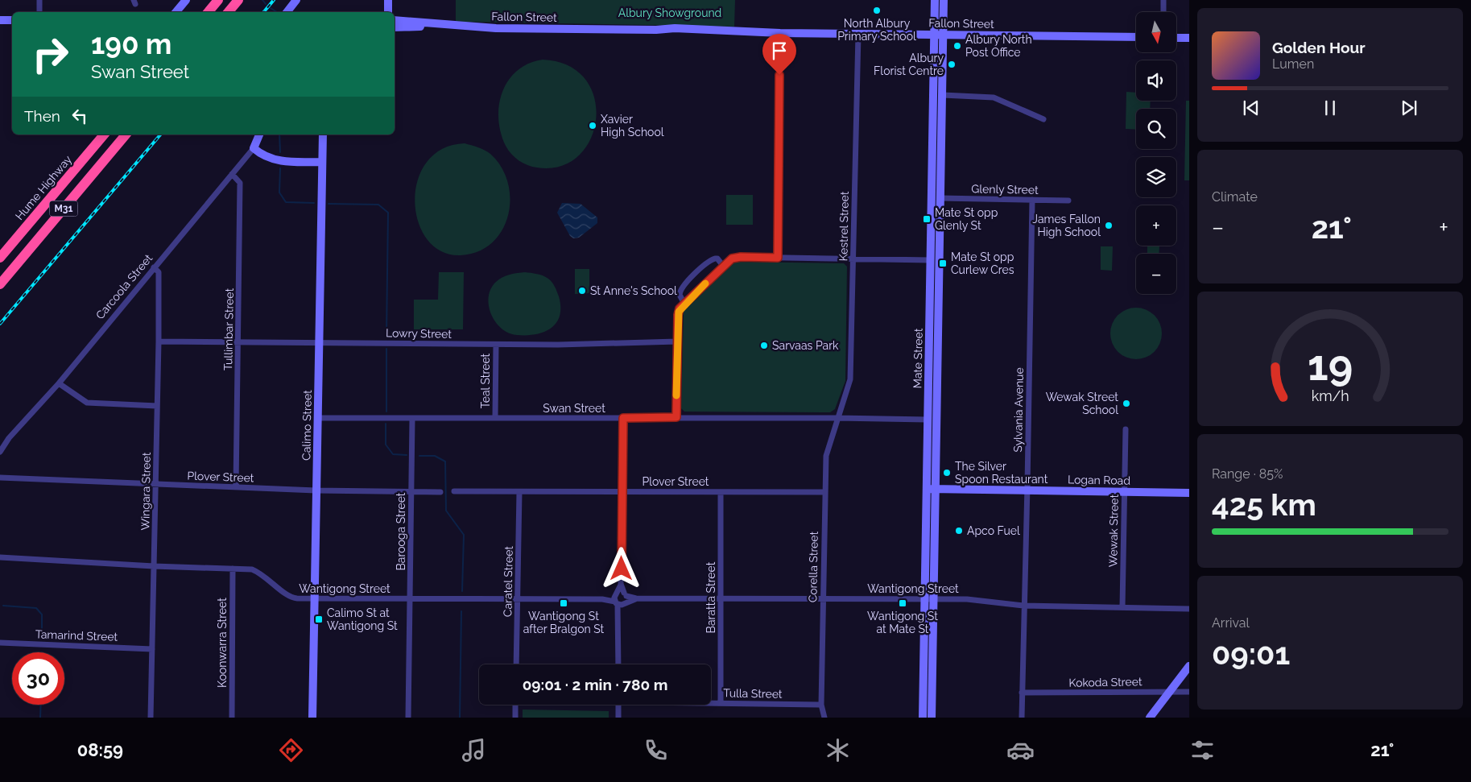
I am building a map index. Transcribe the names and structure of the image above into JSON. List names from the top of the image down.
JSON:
{
  "streets": {
    "highway": ["Hume Highway", "M31"],
    "main road": [
      "Fallon Street",
      "Carcoola Street",
      "Mate Street",
      "Calimo Street",
      "Logan Road"
    ],
    "street": [
      "Glenly Street",
      "Kestrel Street",
      "Tullimbar Street",
      "Lowry Street",
      "Teal Street",
      "Swan Street",
      "Sylvania Avenue",
      "Plover Street",
      "Wingara Street",
      "Wewak Street",
      "Barooga Street",
      "Corella Street",
      "Caratel Street",
      "Wantigong Street",
      "Baratta Street",
      "Tamarind Street",
      "Koonwarra Street",
      "Kokoda Street",
      "Tulla Street"
    ]
  },
  "crossings": [
    ["Fallon Street", "Kestrel Street"],
    ["Fallon Street", "Mate Street"],
    ["Glenly Street", "Mate Street"],
    ["Glenly Street", "Sylvania Avenue"],
    ["Kestrel Street", "Swan Street"],
    ["Kestrel Street", "Corella Street"],
    ["Carcoola Street", "Tullimbar Street"],
    ["Carcoola Street", "Wingara Street"],
    ["Tullimbar Street", "Lowry Street"],
    ["Tullimbar Street", "Plover Street"],
    ["Lowry Street", "Teal Street"],
    ["Lowry Street", "Calimo Street"],
    ["Lowry Street", "Wingara Street"],
    ["Mate Street", "Swan Street"],
    ["Mate Street", "Logan Road"],
    ["Mate Street", "Wantigong Street"],
    ["Teal Street", "Swan Street"],
    ["Swan Street", "Calimo Street"],
    ["Swan Street", "Barooga Street"],
    ["Swan Street", "Corella Street"],
    ["Sylvania Avenue", "Logan Road"],
    ["Sylvania Avenue", "Wantigong Street"],
    ["Sylvania Avenue", "Kokoda Street"],
    ["Calimo Street", "Plover Street"],
    ["Calimo Street", "Wantigong Street"],
    ["Plover Street", "Wingara Street"],
    ["Plover Street", "Barooga Street"],
    ["Plover Street", "Corella Street"],
    ["Plover Street", "Caratel Street"],
    ["Plover Street", "Baratta Street"],
    ["Logan Road", "Wewak Street"],
    ["Wingara Street", "Wantigong Street"],
    ["Wingara Street", "Tamarind Street"],
    ["Wewak Street", "Wantigong Street"],
    ["Barooga Street", "Wantigong Street"],
    ["Corella Street", "Wantigong Street"],
    ["Corella Street", "Tulla Street"],
    ["Caratel Street", "Wantigong Street"],
    ["Wantigong Street", "Baratta Street"],
    ["Wantigong Street", "Koonwarra Street"],
    ["Baratta Street", "Tulla Street"]
  ],
  "parks": ["Albury Showground"],
  "places": {
    "other": [
      "North Albury Primary School",
      "Albury North Post Office",
      "Albury Florist Centre",
      "Xavier High School",
      "James Fallon High School",
      "St Anne's School",
      "Sarvaas Park",
      "Wewak Street School",
      "The Silver Spoon Restaurant",
      "Apco Fuel"
    ],
    "transit": [
      "Mate St opp Glenly St",
      "Mate St opp Curlew Cres",
      "Wantigong St after Bralgon St",
      "Wantigong St at Mate St",
      "Calimo St at Wantigong St"
    ]
  },
  "north": "bottom",
  "page": {
    "map_buttons": ["+", "−"],
    "turn": ["190 m", "Swan Street"],
    "song": ["Golden Hour", "Lumen"],
    "then": "Then",
    "tile": [
      "Climate",
      ["Range · 85%", "425 km"],
      ["Arrival", "09:01"]
    ],
    "heat": ["−", "21°", "+"],
    "limit": "30",
    "trip": "09:01 · 2 min · 780 m",
    "tabs": ["08:59", "21°"],
    "gauge": ["19", "km/h"]
  }
}
